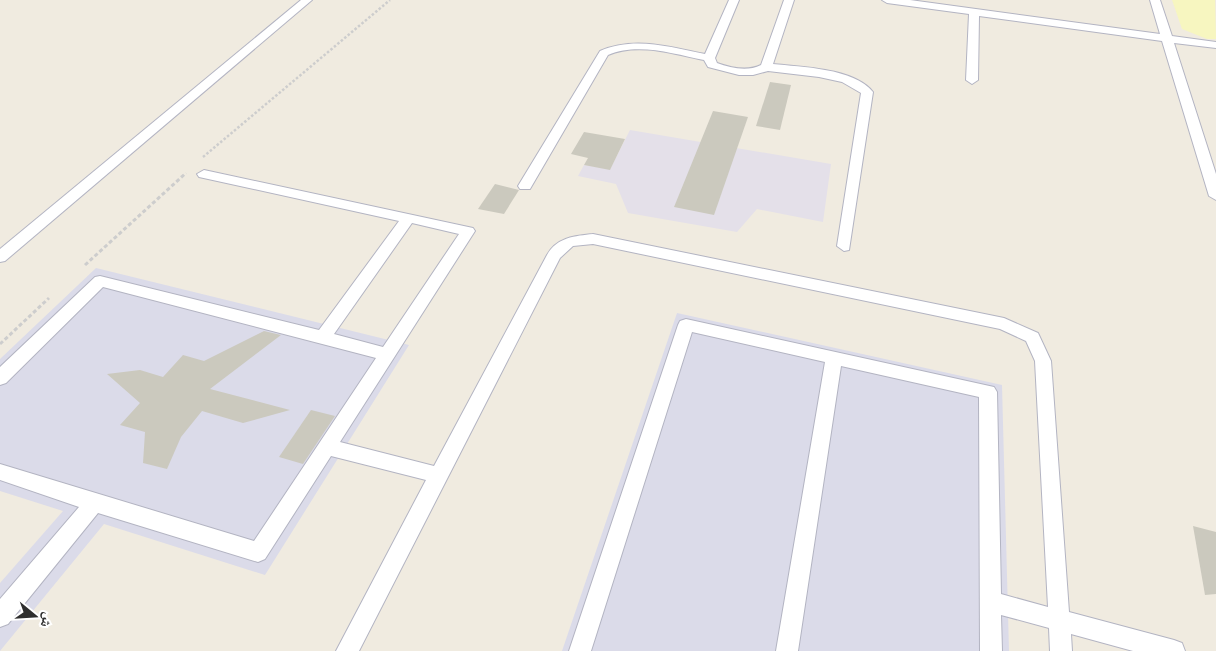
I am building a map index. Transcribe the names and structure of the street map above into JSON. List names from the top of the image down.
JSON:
{
  "north": "right"
}
